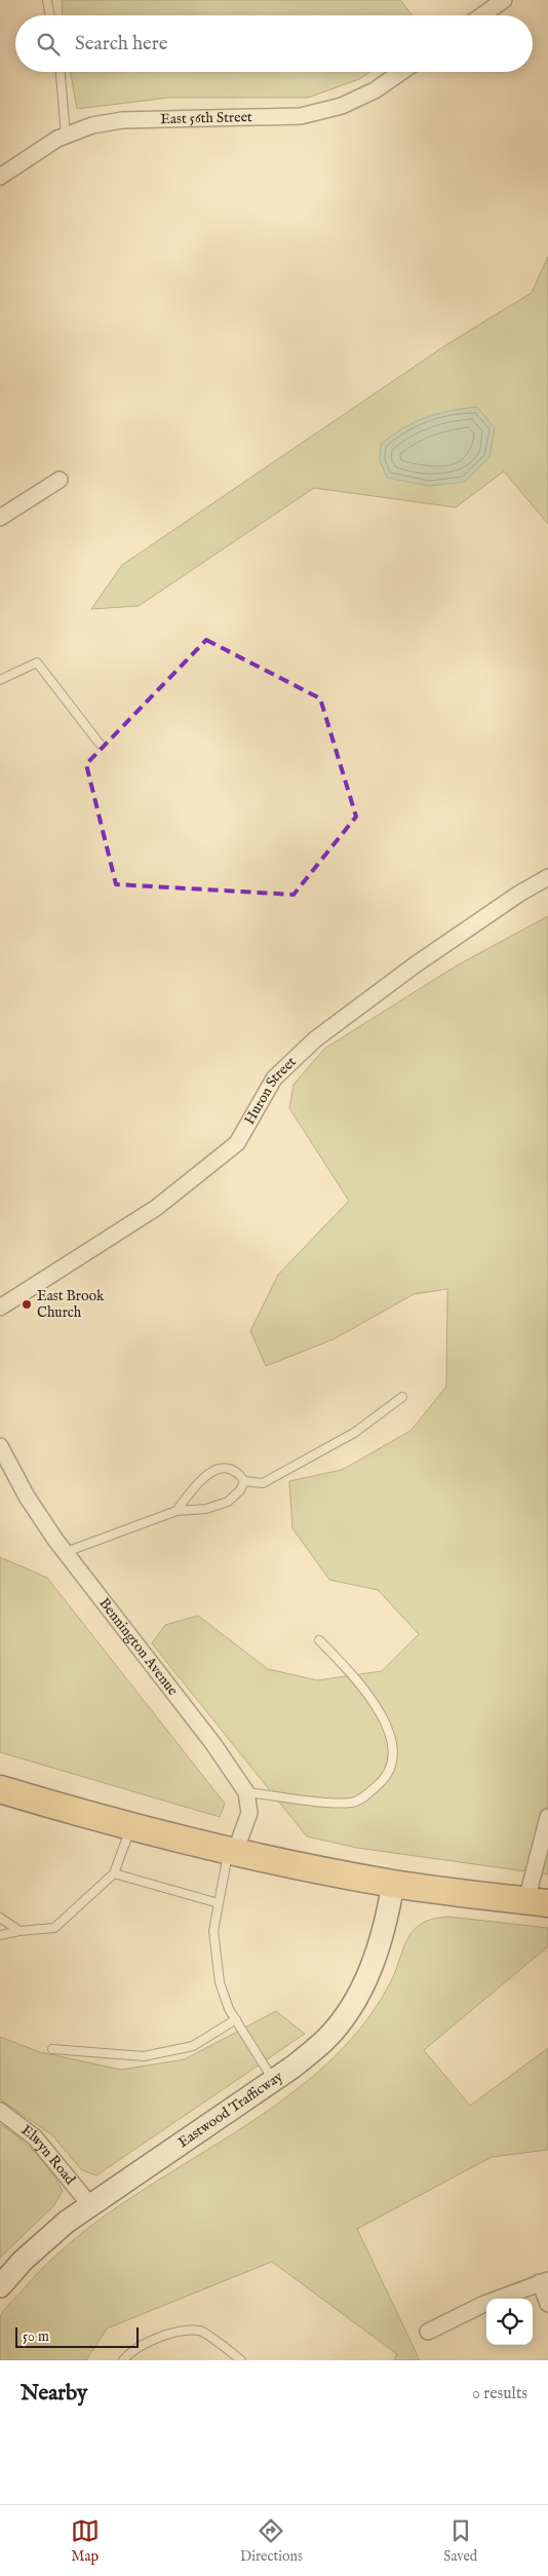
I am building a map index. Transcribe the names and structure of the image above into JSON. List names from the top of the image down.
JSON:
{
  "streets": {
    "main road": ["Eastwood Trafficway"],
    "street": [
      "East 56th Street",
      "Huron Street",
      "Bennington Avenue",
      "Elwyn Road"
    ]
  },
  "crossings": [
    ["Eastwood Trafficway", "Elwyn Road"]
  ],
  "places": ["East Brook Church"],
  "scale_bar": "50 m",
  "page": {
    "search": "Search here",
    "scale": "50 m",
    "heading": ["Nearby", "0 results"],
    "nav": ["Map", "Directions", "Saved"]
  }
}
